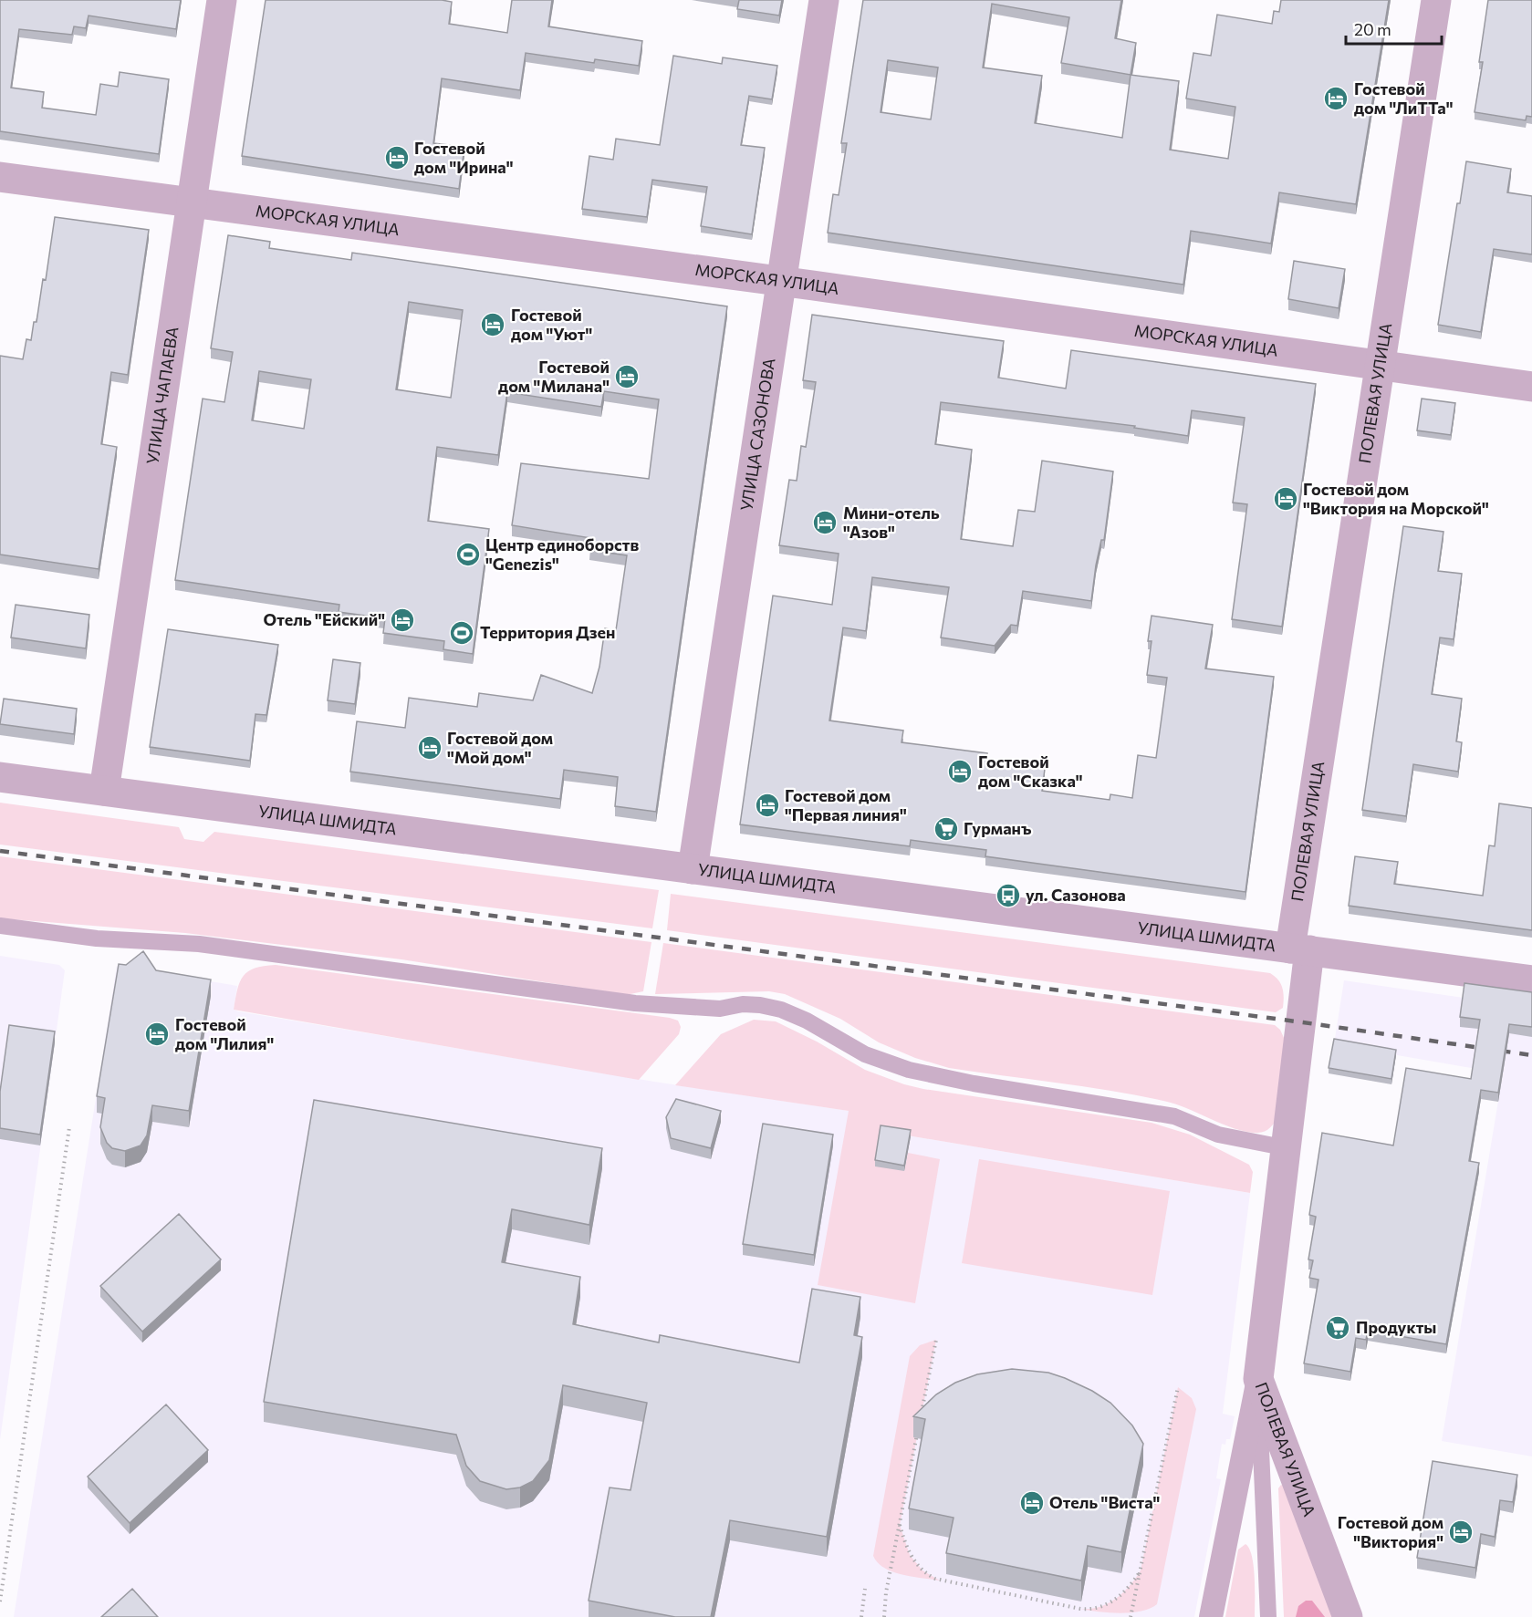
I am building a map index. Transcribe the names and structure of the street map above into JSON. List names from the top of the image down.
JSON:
{
  "streets": {
    "street": [
      "МОРСКАЯ УЛИЦА",
      "ПОЛЕВАЯ УЛИЦА",
      "УЛИЦА ЧАПАЕВА",
      "УЛИЦА САЗОНОВА",
      "УЛИЦА ШМИДТА"
    ]
  },
  "crossings": [
    ["МОРСКАЯ УЛИЦА", "ПОЛЕВАЯ УЛИЦА"],
    ["МОРСКАЯ УЛИЦА", "УЛИЦА ЧАПАЕВА"],
    ["МОРСКАЯ УЛИЦА", "УЛИЦА САЗОНОВА"],
    ["ПОЛЕВАЯ УЛИЦА", "УЛИЦА ШМИДТА"],
    ["УЛИЦА ЧАПАЕВА", "УЛИЦА ШМИДТА"],
    ["УЛИЦА САЗОНОВА", "УЛИЦА ШМИДТА"]
  ],
  "places": {
    "hotel": [
      "Гостевой дом \"ЛиТТа\"",
      "Гостевой дом \"Ирина\"",
      "Гостевой дом \"Уют\"",
      "Гостевой дом \"Милана\"",
      "Гостевой дом \"Виктория на Морской\"",
      "Мини-отель \"Азов\"",
      "Отель \"Ейский\"",
      "Гостевой дом \"Мой дом\"",
      "Гостевой дом \"Сказка\"",
      "Гостевой дом \"Первая линия\"",
      "Гостевой дом \"Лилия\"",
      "Отель \"Виста\"",
      "Гостевой дом \"Виктория\""
    ],
    "sports": ["Центр единоборств \"Genezis\"", "Территория Дзен"],
    "supermarket": ["Гурманъ", "Продукты"],
    "bus stop": ["ул. Сазонова"]
  },
  "scale_bar": "20 m"
}
